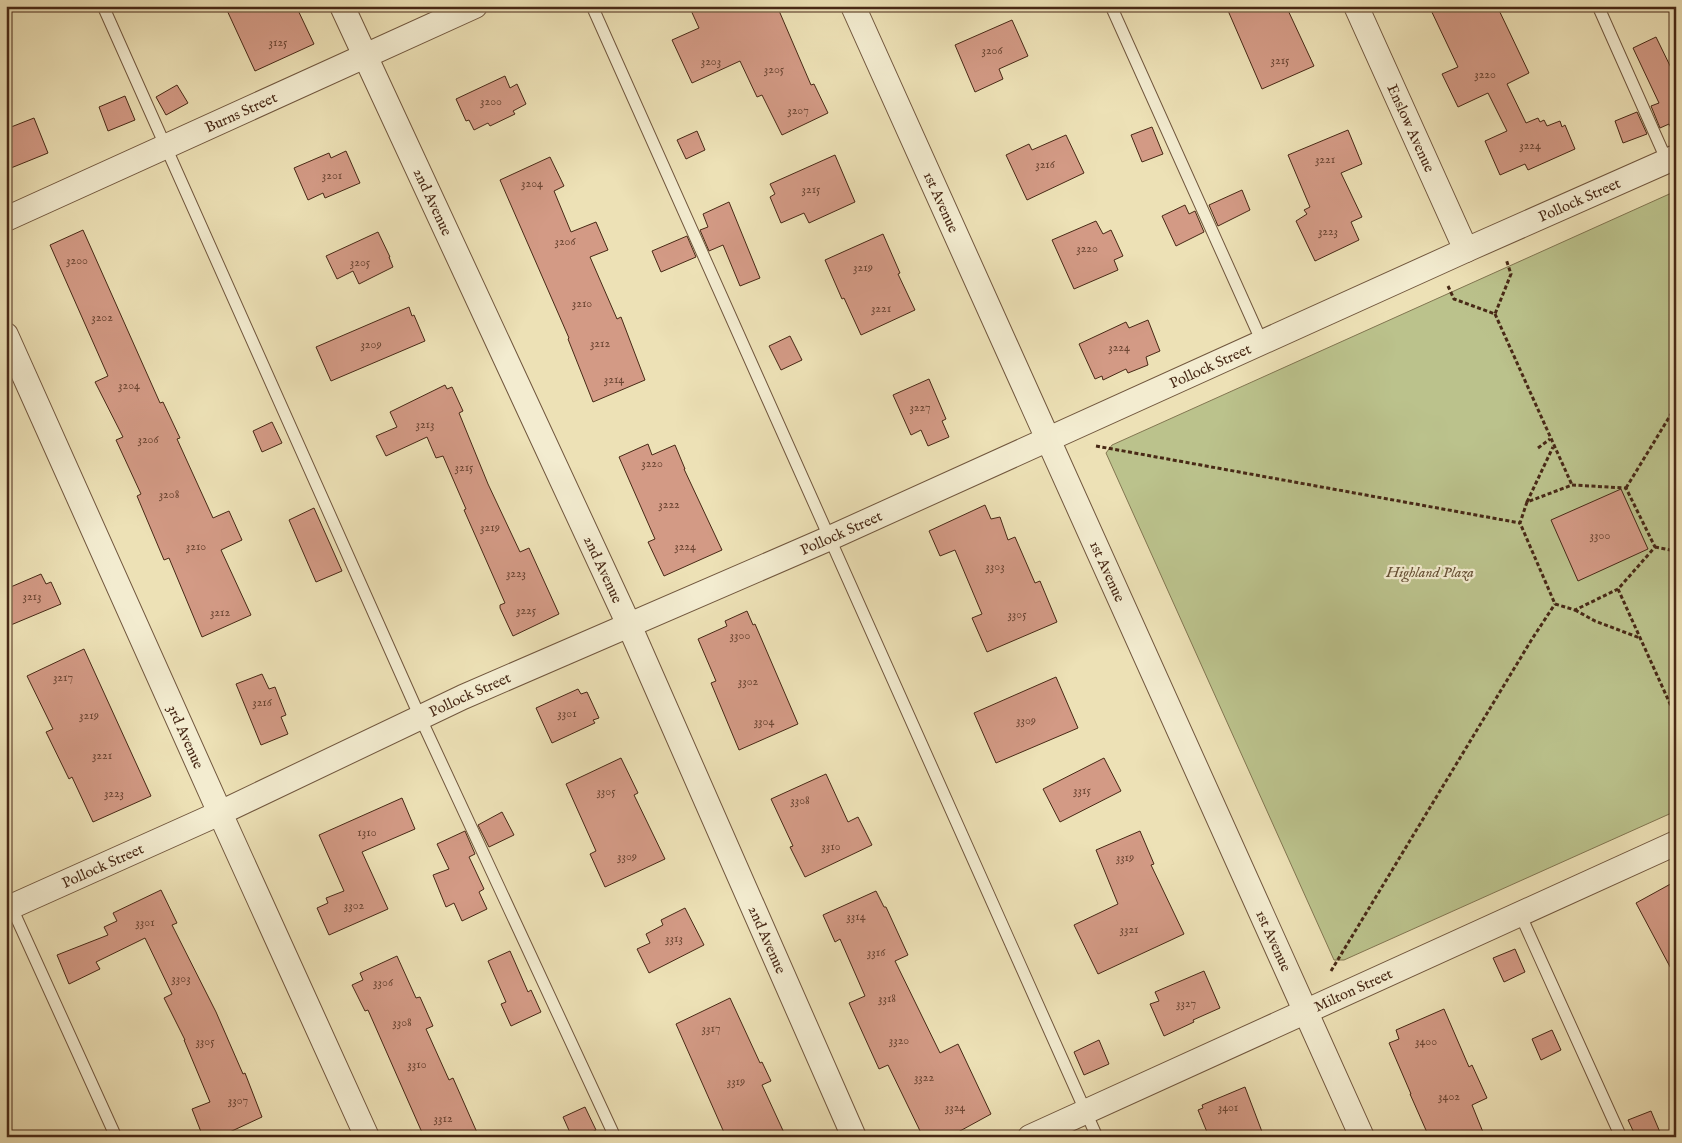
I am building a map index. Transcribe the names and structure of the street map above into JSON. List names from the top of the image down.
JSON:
{
  "streets": {
    "street": [
      "Burns Street",
      "Enslow Avenue",
      "Pollock Street",
      "2nd Avenue",
      "1st Avenue",
      "3rd Avenue",
      "Milton Street"
    ]
  },
  "crossings": [
    ["Burns Street", "2nd Avenue"],
    ["Enslow Avenue", "Pollock Street"],
    ["Pollock Street", "2nd Avenue"],
    ["Pollock Street", "1st Avenue"],
    ["Pollock Street", "3rd Avenue"],
    ["1st Avenue", "Milton Street"]
  ],
  "parks": ["Highland Plaza"],
  "house_numbers": [
    "3125",
    "3206",
    "3215",
    "3203",
    "3205",
    "3220",
    "3200",
    "3207",
    "3224",
    "3221",
    "3216",
    "3201",
    "3204",
    "3215",
    "3223",
    "3206",
    "3220",
    "3200",
    "3205",
    "3219",
    "3210",
    "3221",
    "3202",
    "3212",
    "3209",
    "3224",
    "3214",
    "3204",
    "3227",
    "3213",
    "3206",
    "3220",
    "3215",
    "3208",
    "3222",
    "3219",
    "3300",
    "3210",
    "3224",
    "3303",
    "3223",
    "3213",
    "3225",
    "3212",
    "3305",
    "3300",
    "3217",
    "3302",
    "3216",
    "3301",
    "3219",
    "3309",
    "3304",
    "3221",
    "3315",
    "3305",
    "3223",
    "3308",
    "1310",
    "3310",
    "3309",
    "3319",
    "3302",
    "3314",
    "3301",
    "3321",
    "3313",
    "3316",
    "3303",
    "3306",
    "3318",
    "3327",
    "3308",
    "3317",
    "3320",
    "3305",
    "3400",
    "3310",
    "3322",
    "3319",
    "3402",
    "3307",
    "3324",
    "3401",
    "3312"
  ]
}
